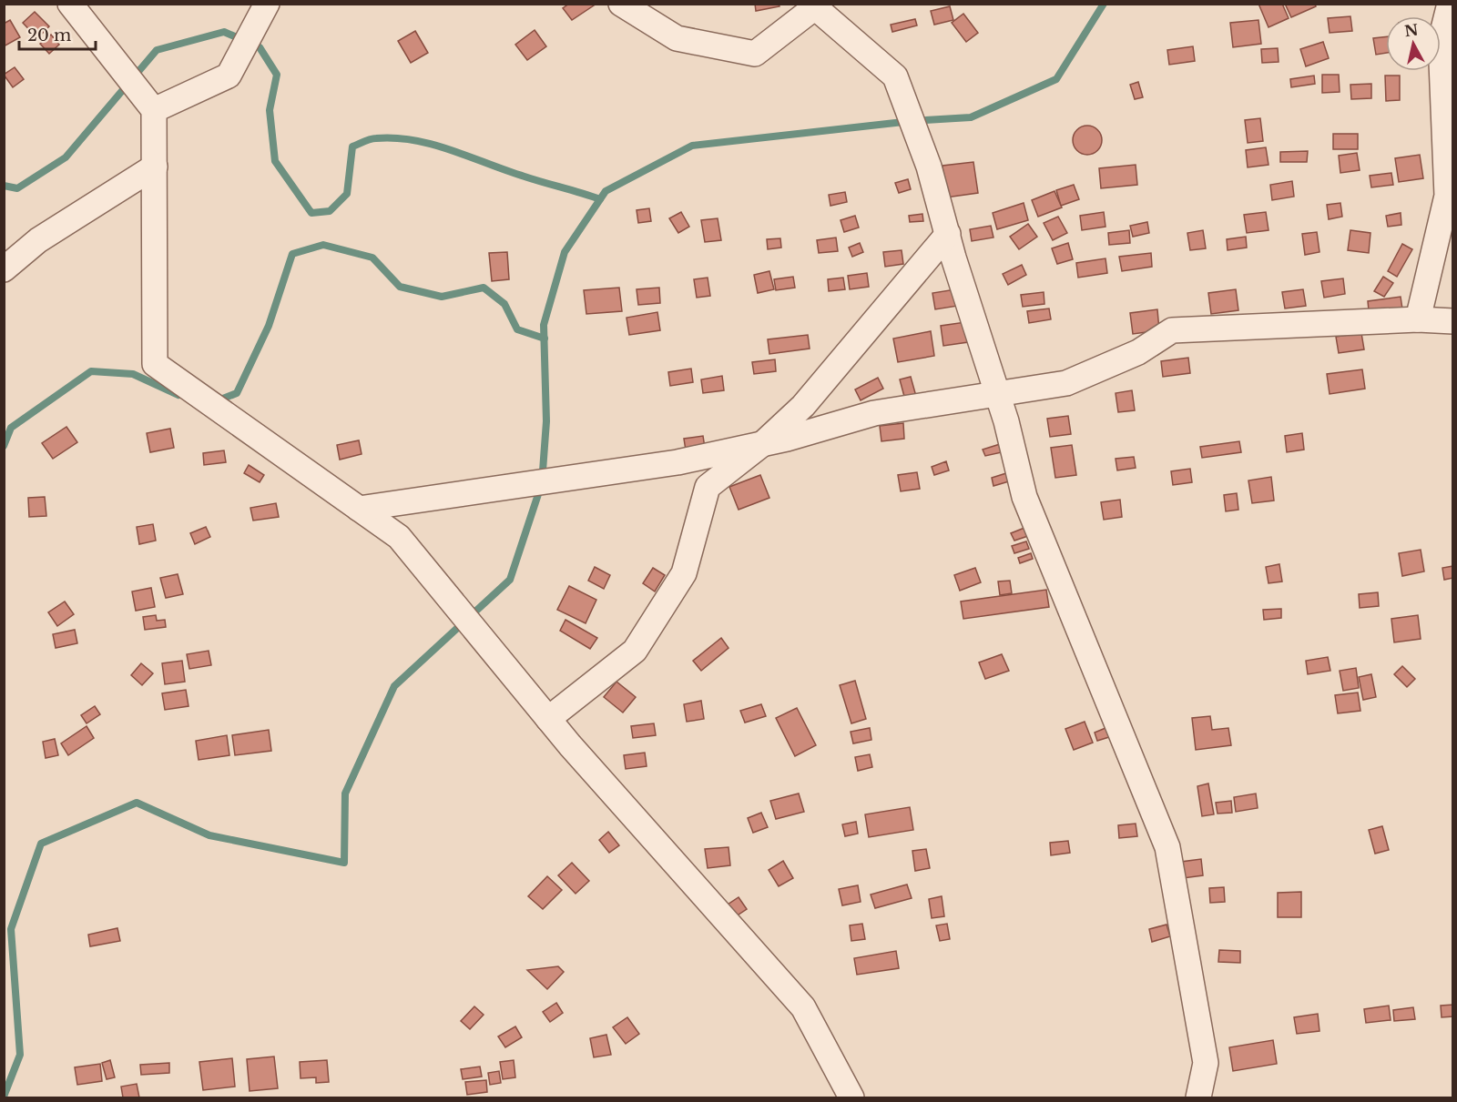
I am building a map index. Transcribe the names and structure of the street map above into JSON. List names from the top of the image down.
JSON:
{
  "scale_bar": "20 m",
  "north": "top"
}
